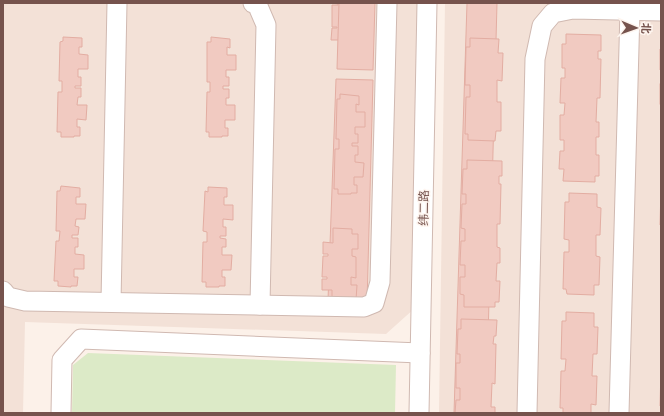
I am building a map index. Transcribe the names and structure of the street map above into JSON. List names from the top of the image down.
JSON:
{
  "streets": {
    "street": ["纬二路"]
  },
  "north": "right"
}
